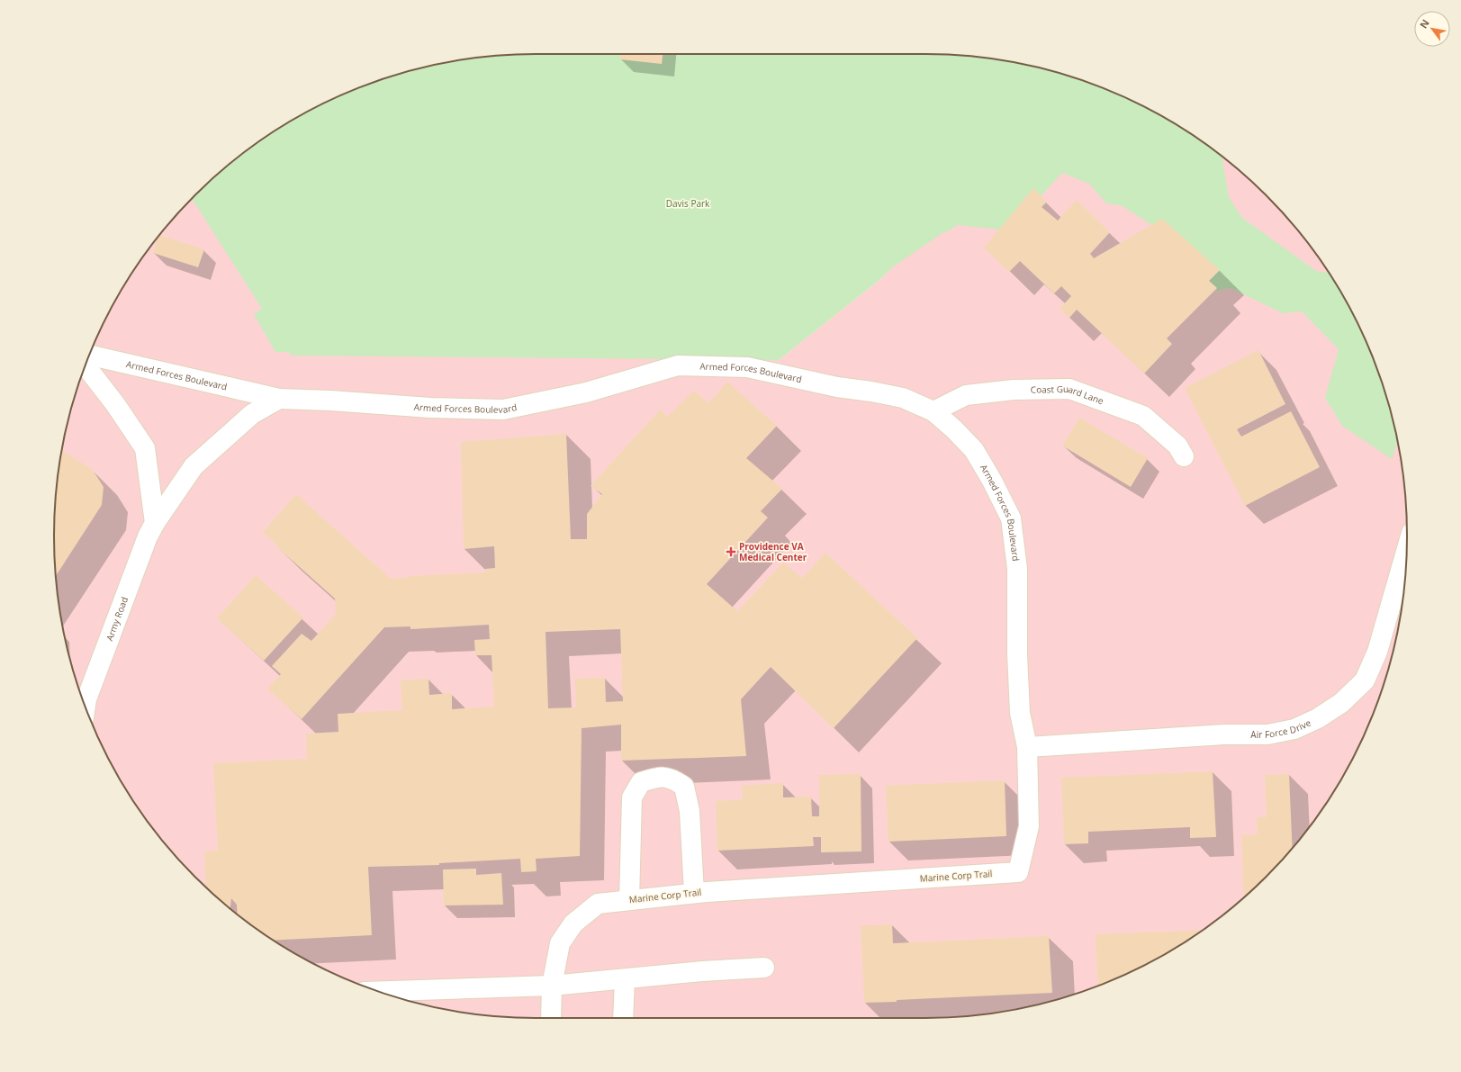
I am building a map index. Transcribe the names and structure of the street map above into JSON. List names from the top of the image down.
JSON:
{
  "streets": {
    "street": [
      "Armed Forces Boulevard",
      "Coast Guard Lane",
      "Army Road",
      "Air Force Drive",
      "Marine Corp Trail"
    ]
  },
  "crossings": [
    ["Armed Forces Boulevard", "Coast Guard Lane"],
    ["Armed Forces Boulevard", "Army Road"],
    ["Armed Forces Boulevard", "Air Force Drive"],
    ["Armed Forces Boulevard", "Marine Corp Trail"]
  ],
  "parks": ["Davis Park"],
  "places": {
    "health": ["Providence VA Medical Center"]
  },
  "north": "top left"
}
